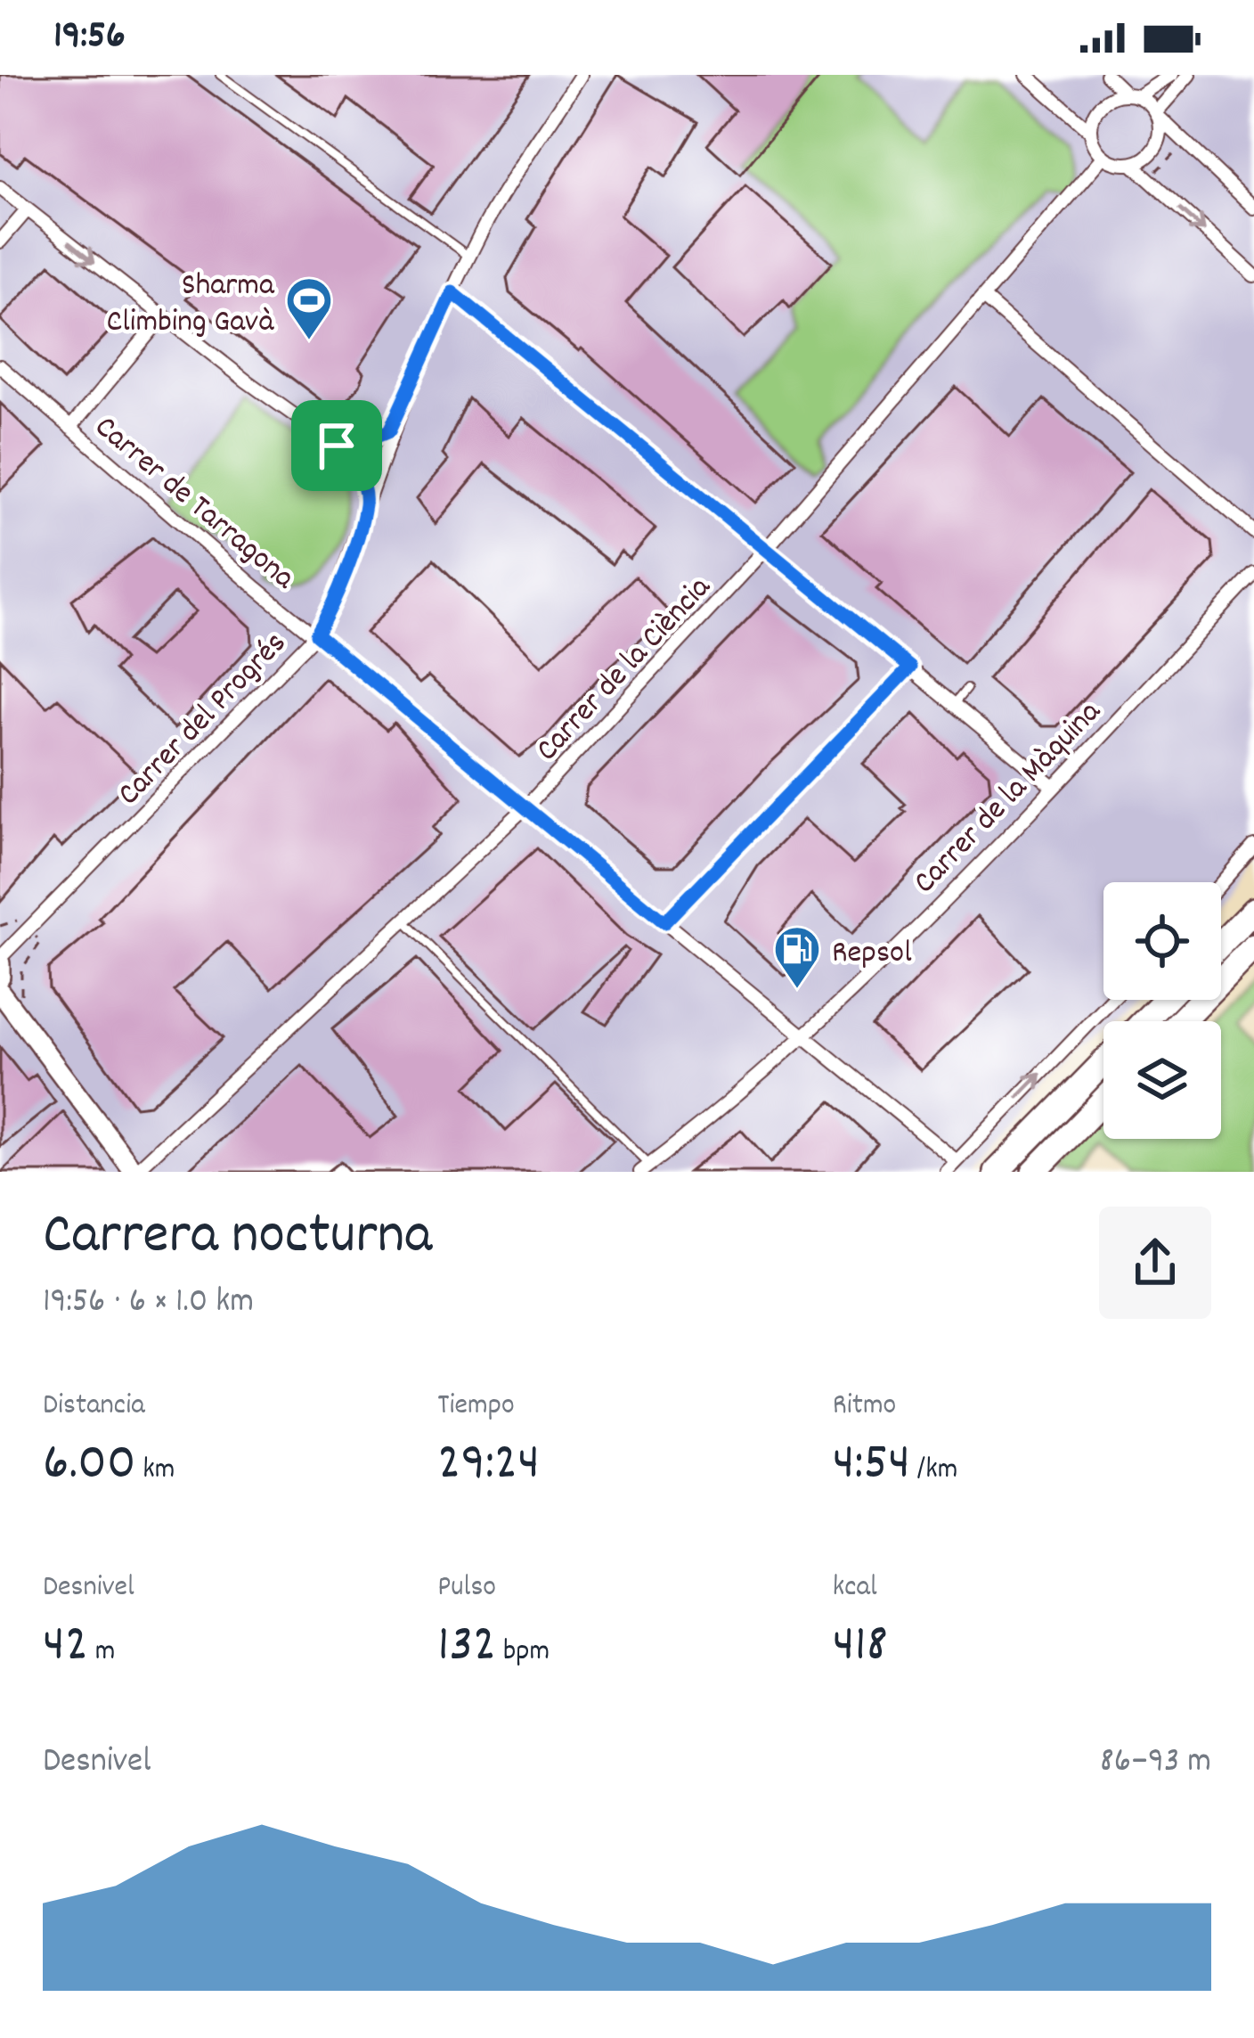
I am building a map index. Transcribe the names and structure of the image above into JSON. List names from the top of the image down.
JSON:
{
  "streets": {
    "street": [
      "Carrer de Tarragona",
      "Carrer de la Ciència",
      "Carrer del Progrés",
      "Carrer de la Màquina"
    ]
  },
  "crossings": [
    ["Carrer de Tarragona", "Carrer de la Ciència"],
    ["Carrer de Tarragona", "Carrer del Progrés"],
    ["Carrer de Tarragona", "Carrer de la Màquina"]
  ],
  "places": {
    "sports": ["Sharma Climbing Gavà"],
    "fuel station": ["Repsol"]
  },
  "page": {
    "status": "19:56",
    "heading": ["Carrera nocturna", "19:56 · 6 × 1.0 km"],
    "stats": [
      ["Distancia", "6.00 km"],
      ["Tiempo", "29:24"],
      ["Ritmo", "4:54 /km"],
      ["Desnivel", "42 m"],
      ["Pulso", "132 bpm"],
      ["kcal", "418"]
    ],
    "chart": ["Desnivel", "86–93 m"]
  }
}
